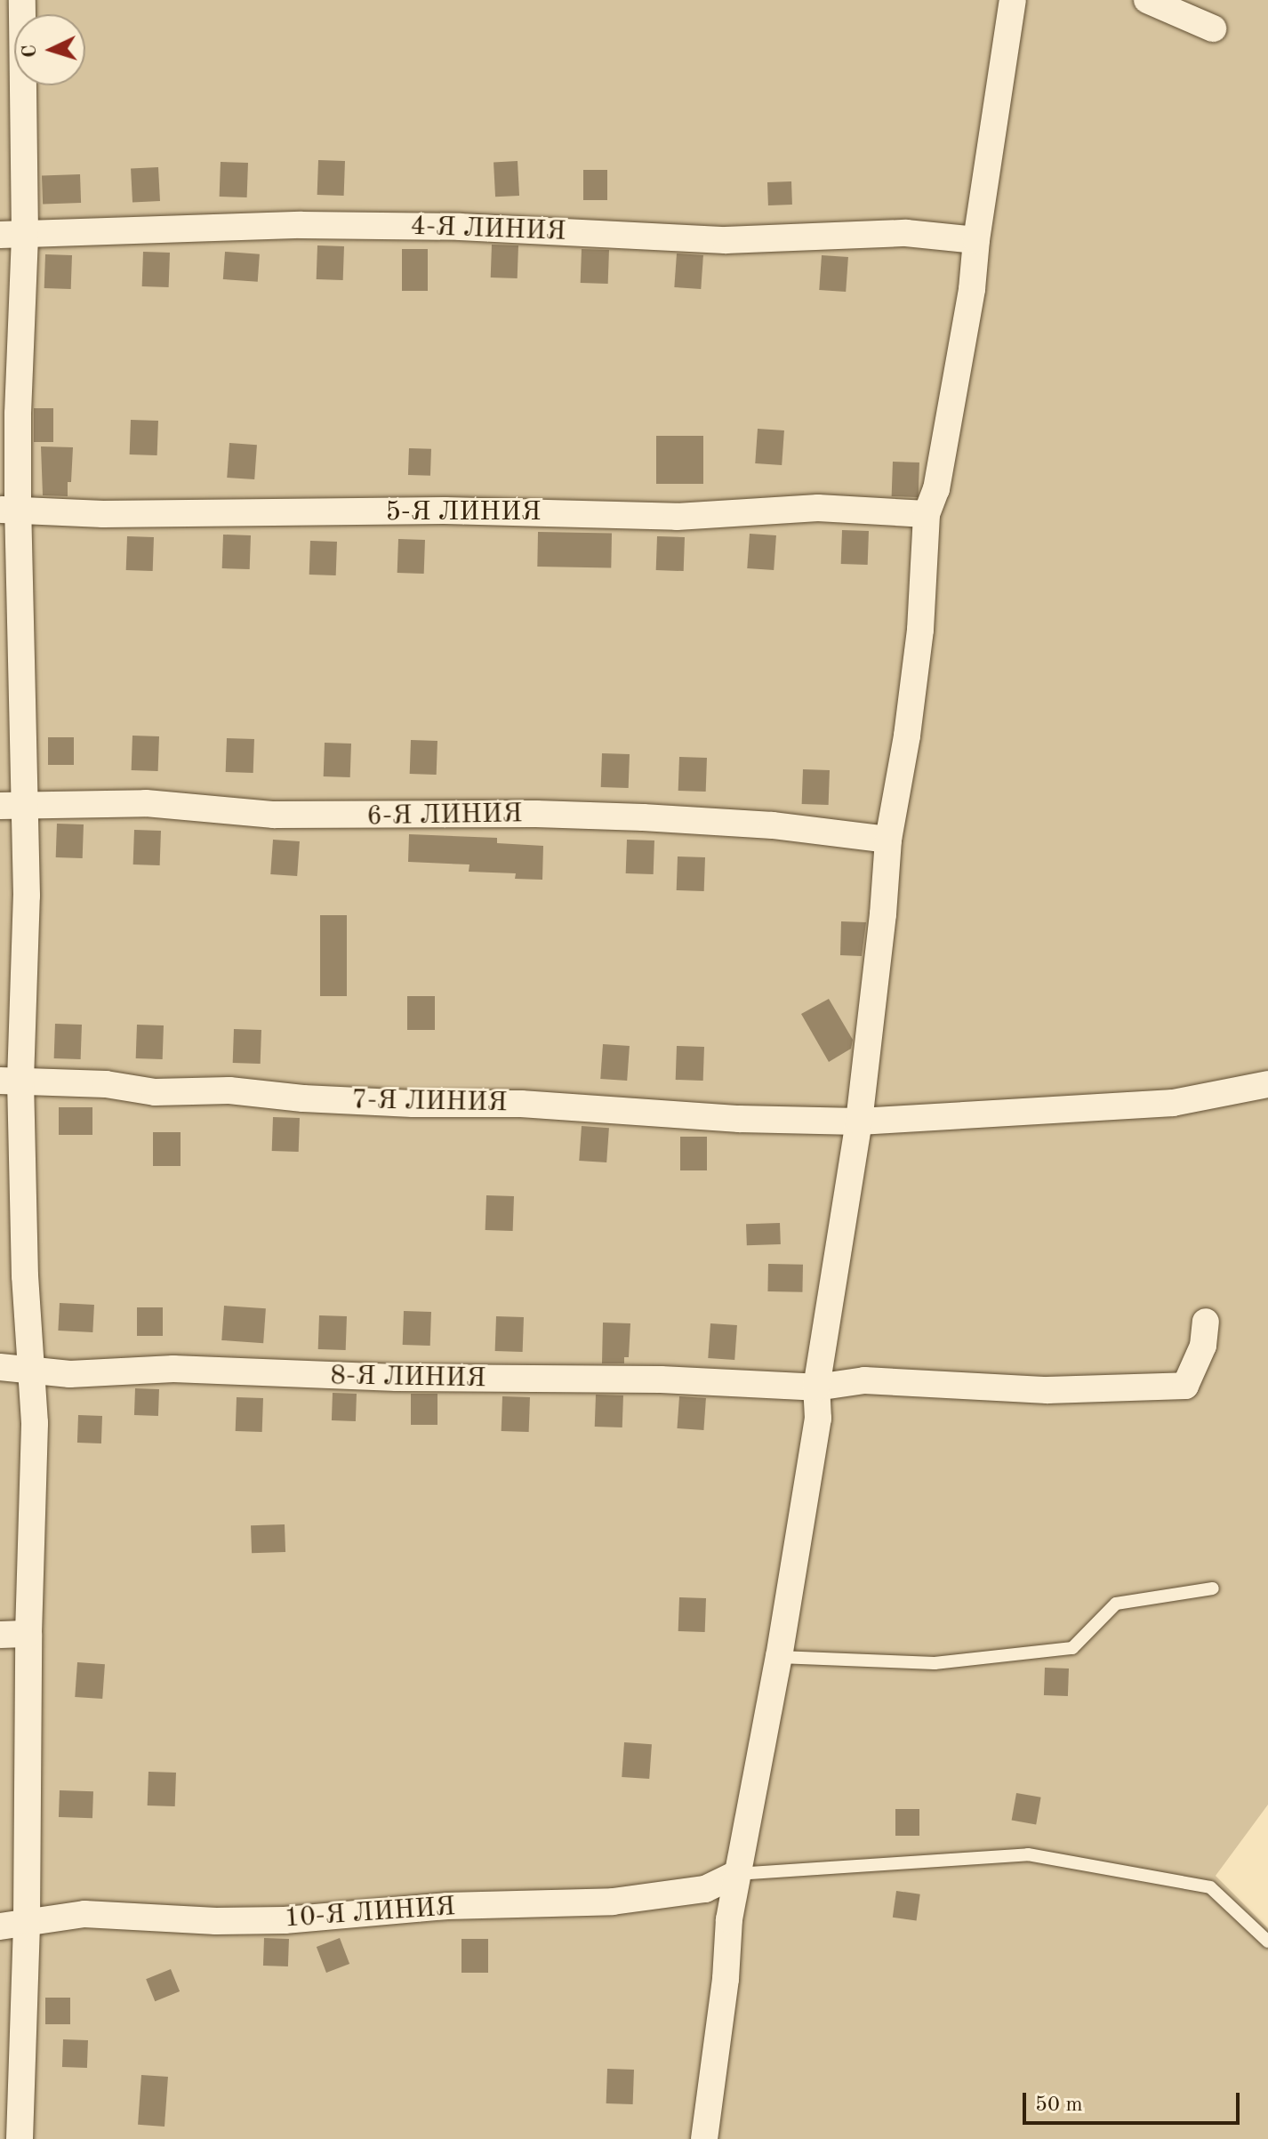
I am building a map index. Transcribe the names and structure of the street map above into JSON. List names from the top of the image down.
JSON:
{
  "streets": {
    "street": [
      "4-Я ЛИНИЯ",
      "5-Я ЛИНИЯ",
      "6-Я ЛИНИЯ",
      "7-Я ЛИНИЯ",
      "8-Я ЛИНИЯ",
      "10-Я ЛИНИЯ"
    ]
  },
  "scale_bar": "50 m",
  "north": "left"
}
